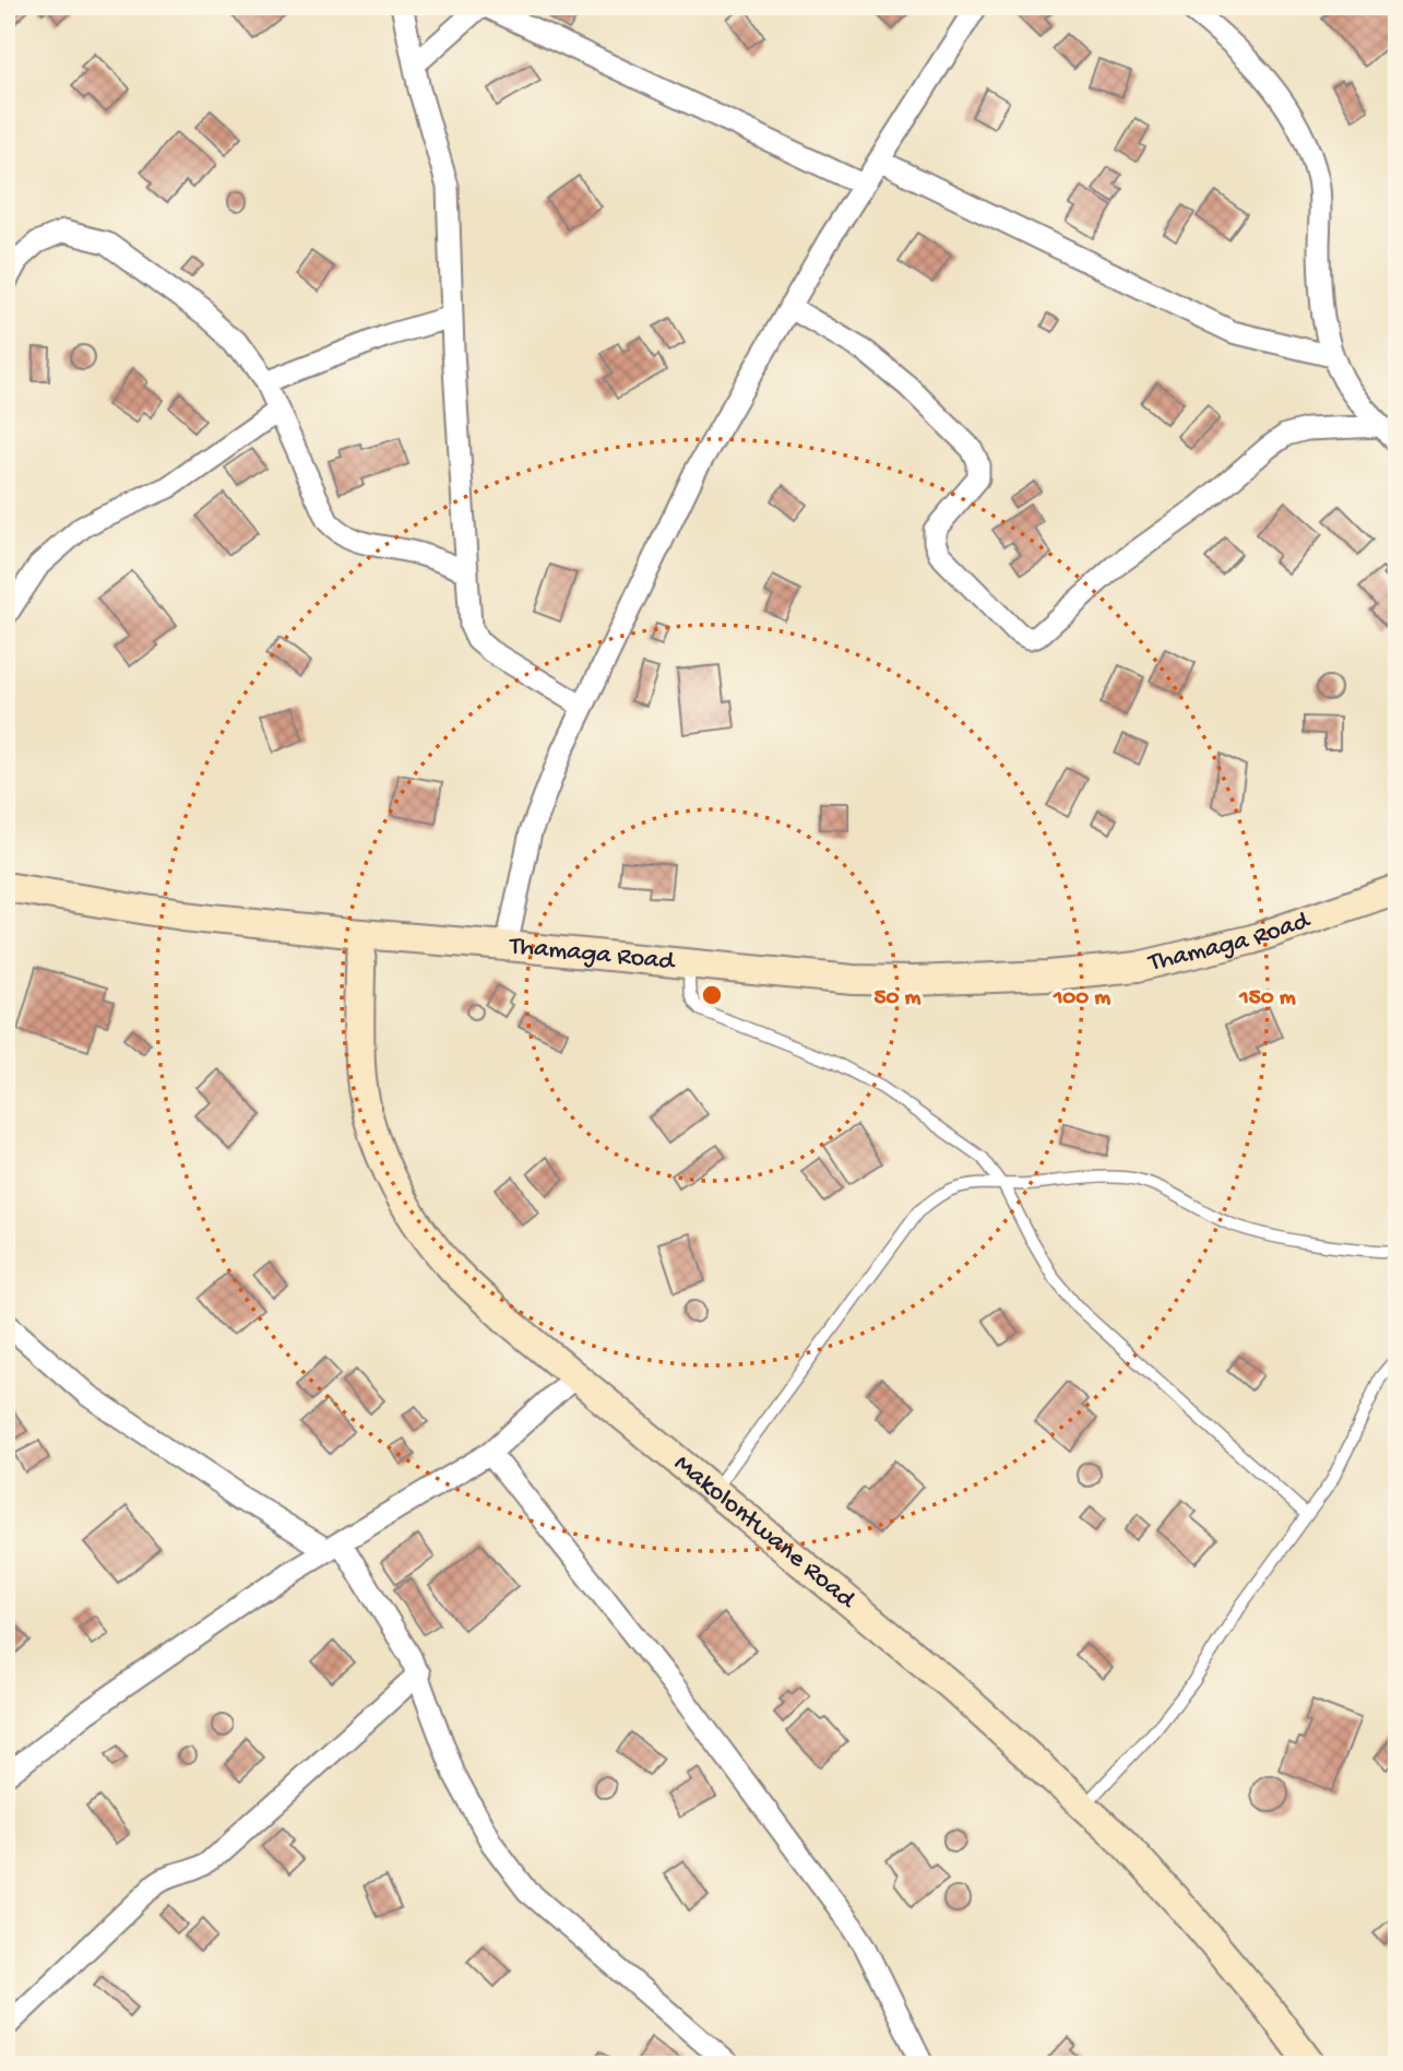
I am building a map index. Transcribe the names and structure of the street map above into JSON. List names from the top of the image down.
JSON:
{
  "streets": {
    "main road": ["Thamaga Road", "Makolontwane Road"]
  },
  "crossings": [
    ["Thamaga Road", "Makolontwane Road"]
  ],
  "rings": ["50 m", "100 m", "150 m"]
}
